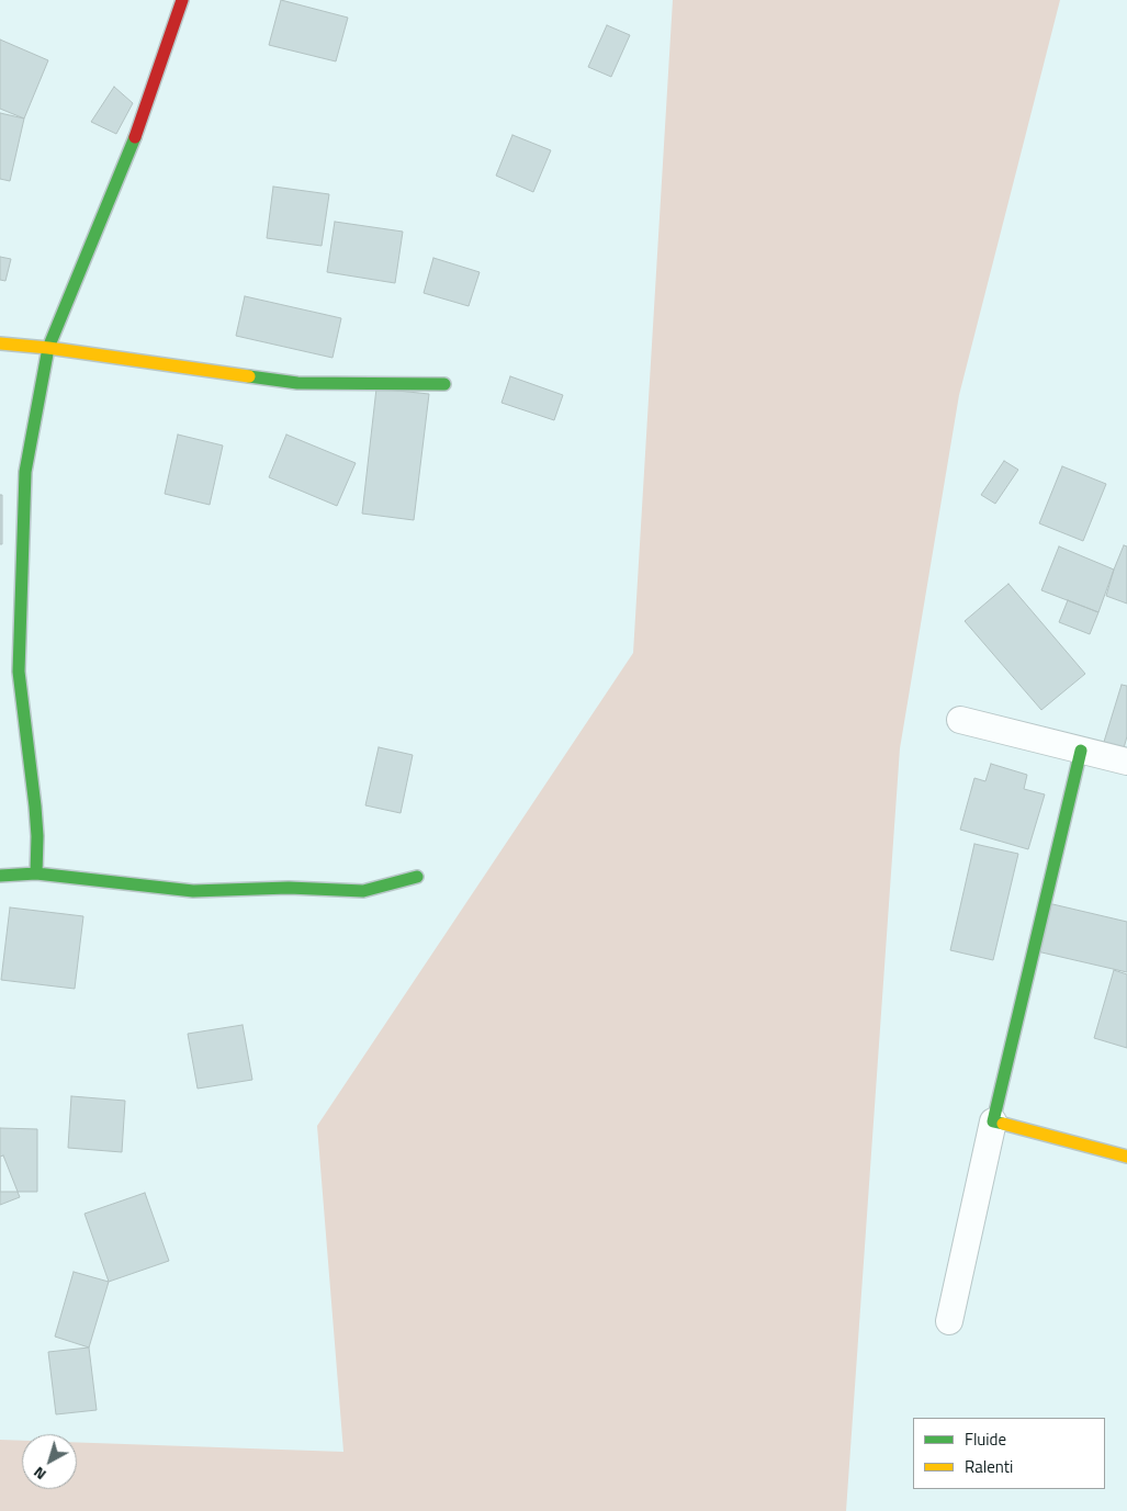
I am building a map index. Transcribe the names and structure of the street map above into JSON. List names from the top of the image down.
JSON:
{
  "legend": ["Fluide", "Ralenti"],
  "north": "bottom left"
}
